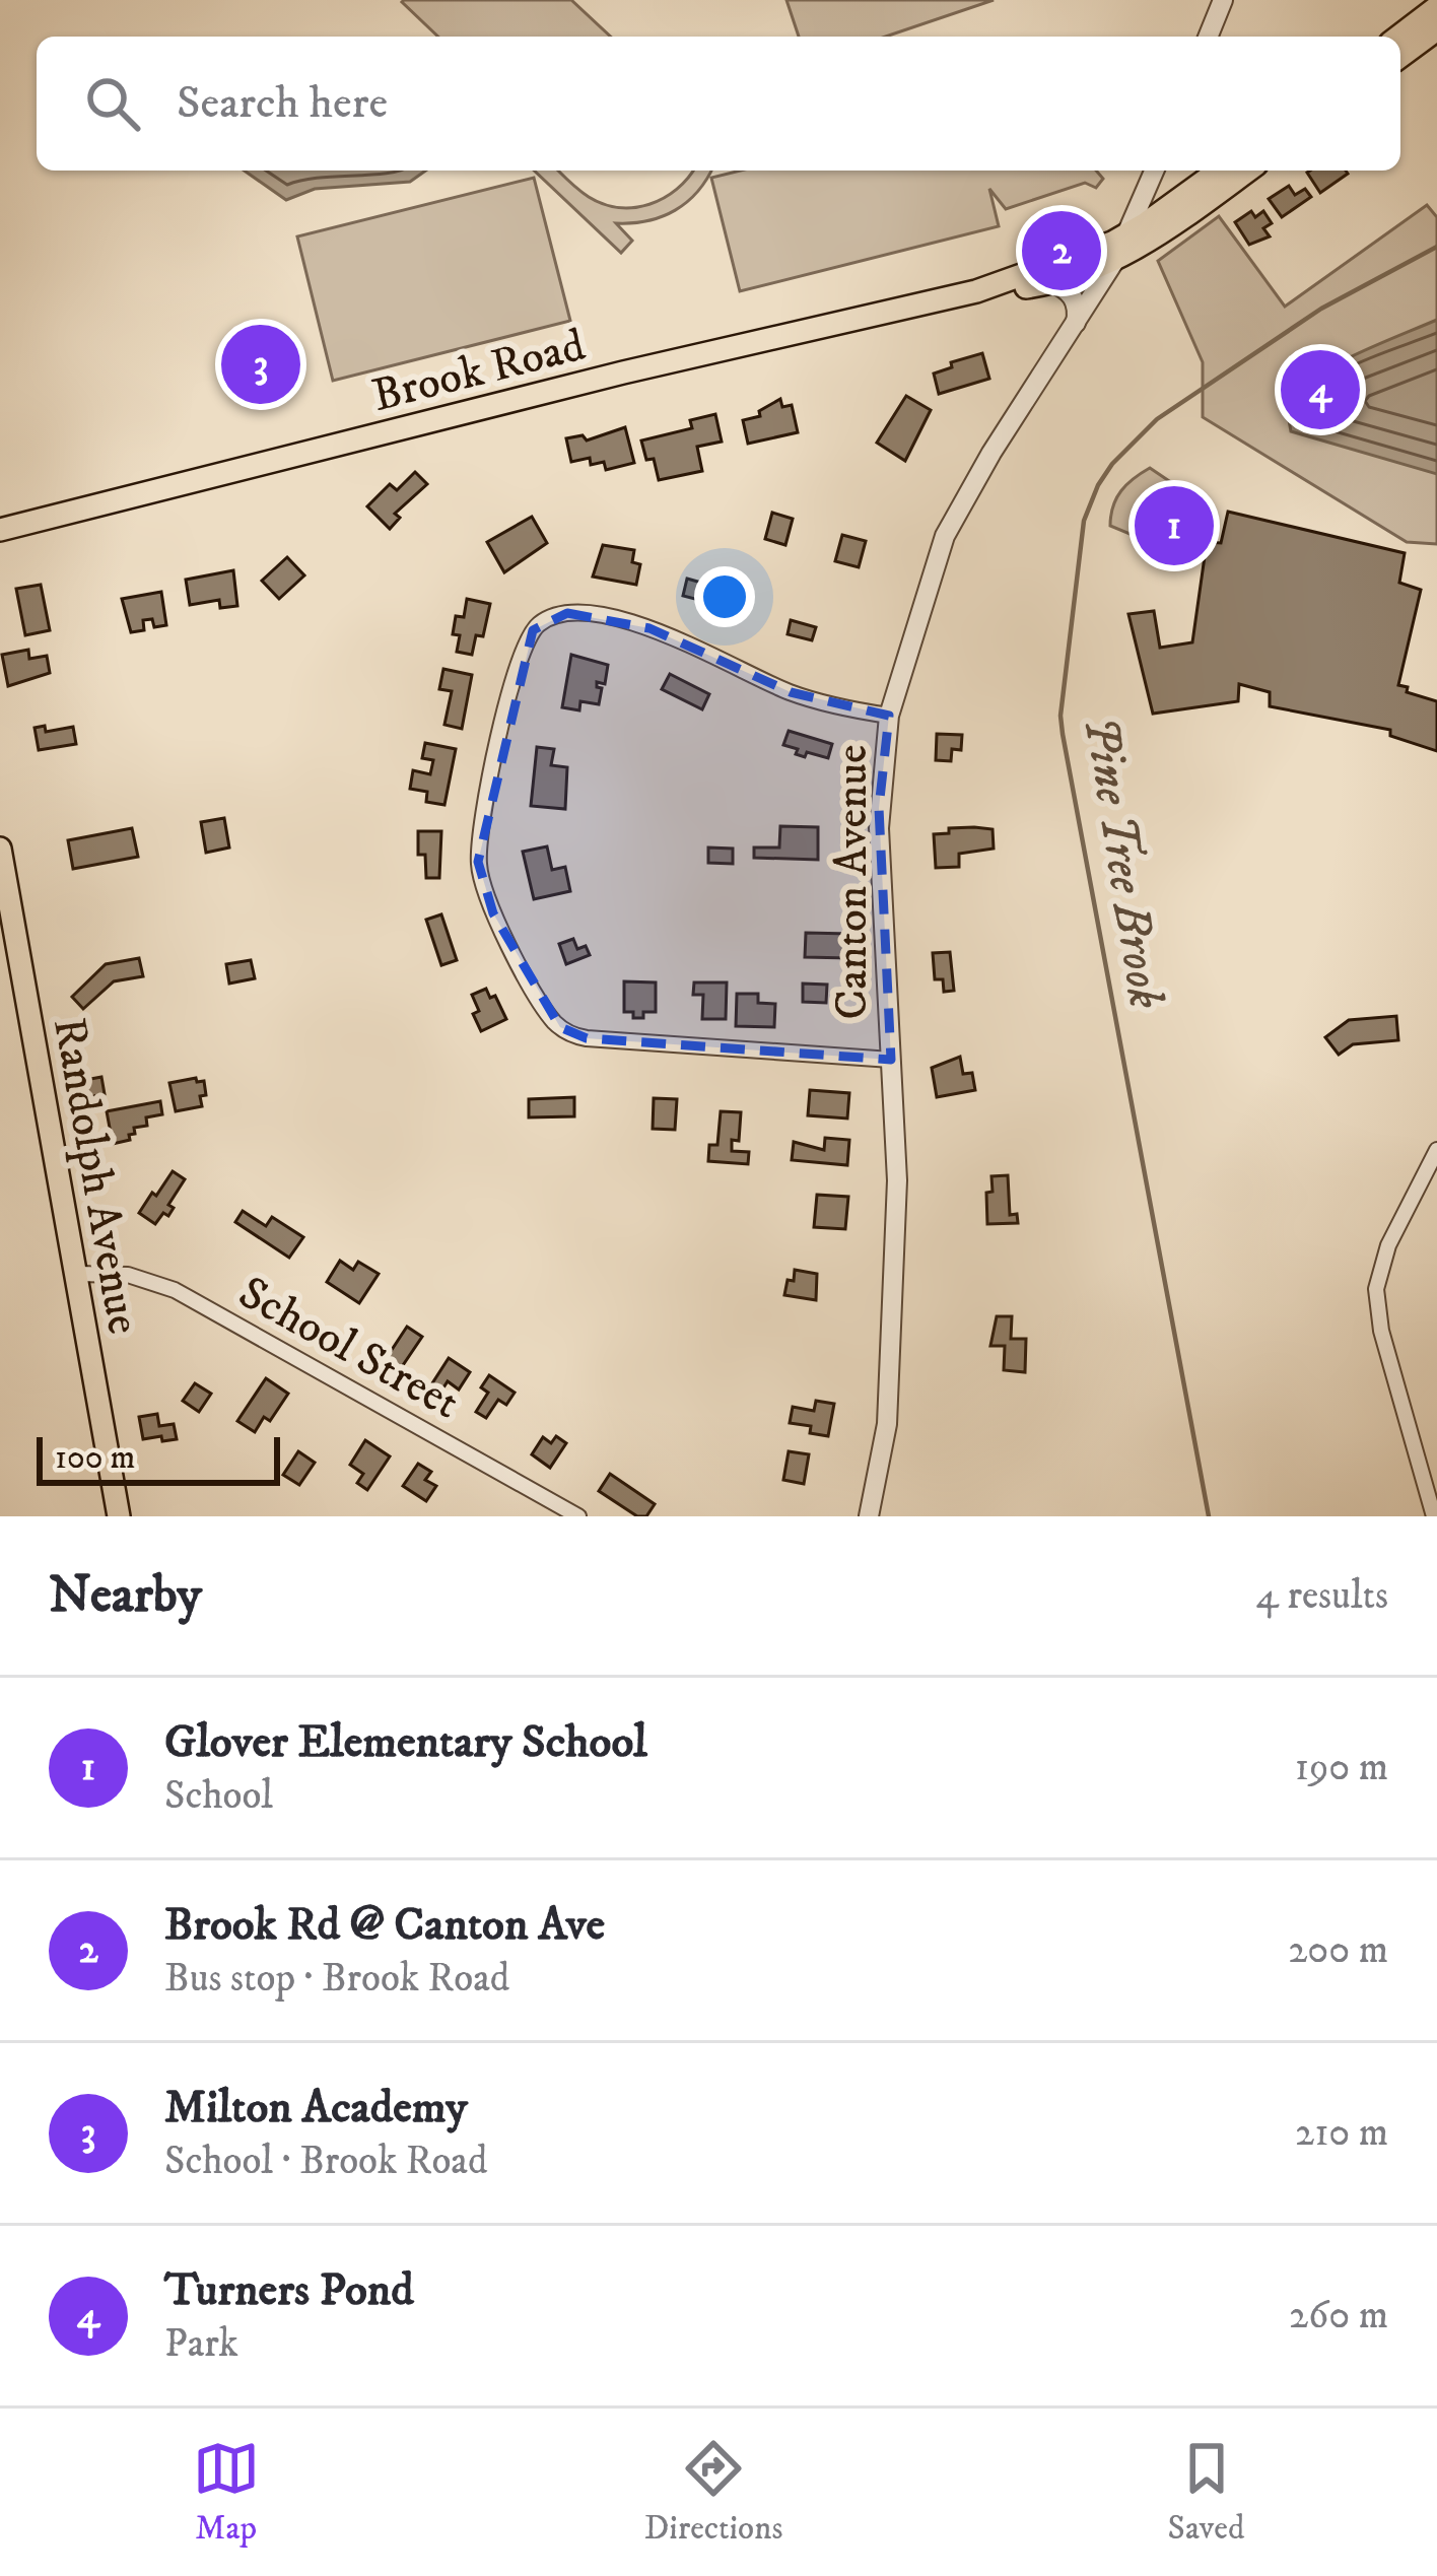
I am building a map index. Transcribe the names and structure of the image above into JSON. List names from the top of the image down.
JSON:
{
  "streets": {
    "main road": ["Brook Road", "Randolph Avenue"],
    "street": ["Canton Avenue", "School Street"]
  },
  "crossings": [
    ["Brook Road", "Canton Avenue"],
    ["Randolph Avenue", "School Street"]
  ],
  "water": ["Pine Tree Brook"],
  "scale_bar": "100 m",
  "page": {
    "search": "Search here",
    "pins": [
      "2",
      "3",
      "4",
      "1"
    ],
    "scale": "100 m",
    "heading": ["Nearby", "4 results"],
    "list": [
      {
        "mark": "1",
        "name": "Glover Elementary School",
        "note": "School",
        "value": "190 m"
      },
      {
        "mark": "2",
        "name": "Brook Rd @ Canton Ave",
        "note": "Bus stop · Brook Road",
        "value": "200 m"
      },
      {
        "mark": "3",
        "name": "Milton Academy",
        "note": "School · Brook Road",
        "value": "210 m"
      },
      {
        "mark": "4",
        "name": "Turners Pond",
        "note": "Park",
        "value": "260 m"
      }
    ],
    "nav": ["Map", "Directions", "Saved"]
  }
}
